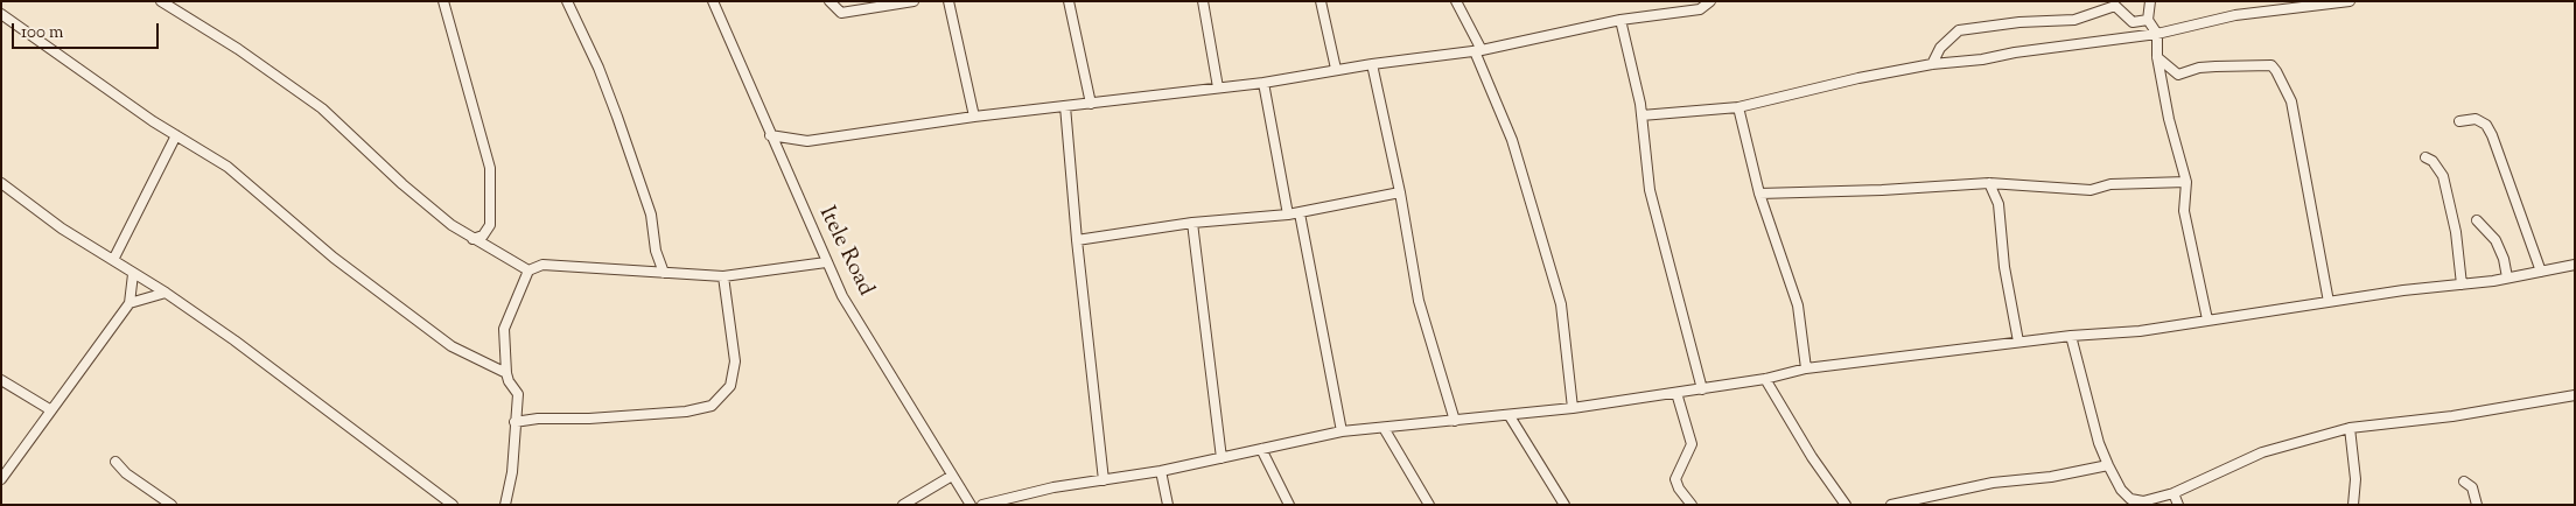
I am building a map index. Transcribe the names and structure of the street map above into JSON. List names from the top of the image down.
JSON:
{
  "streets": {
    "street": ["Itele Road"]
  },
  "scale_bar": "100 m"
}
